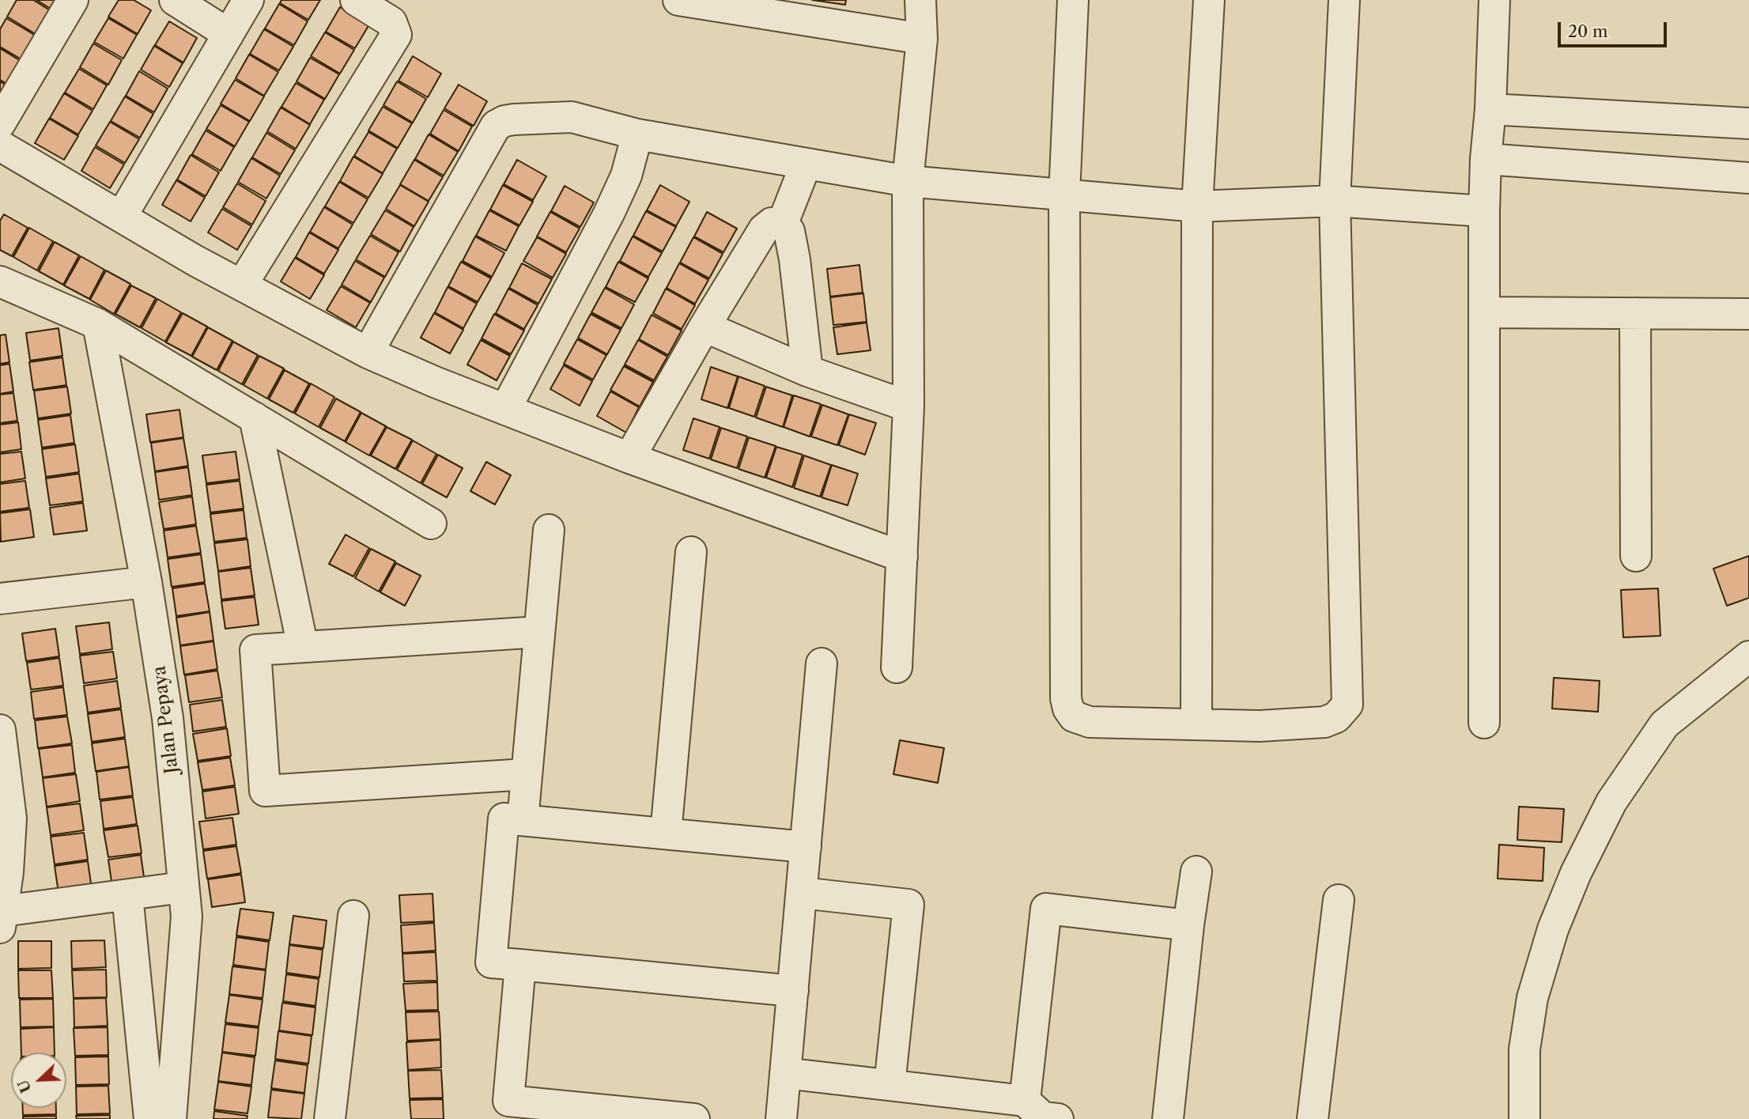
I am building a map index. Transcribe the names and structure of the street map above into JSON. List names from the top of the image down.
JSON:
{
  "streets": {
    "street": ["Jalan Pepaya"]
  },
  "scale_bar": "20 m",
  "north": "bottom left"
}
